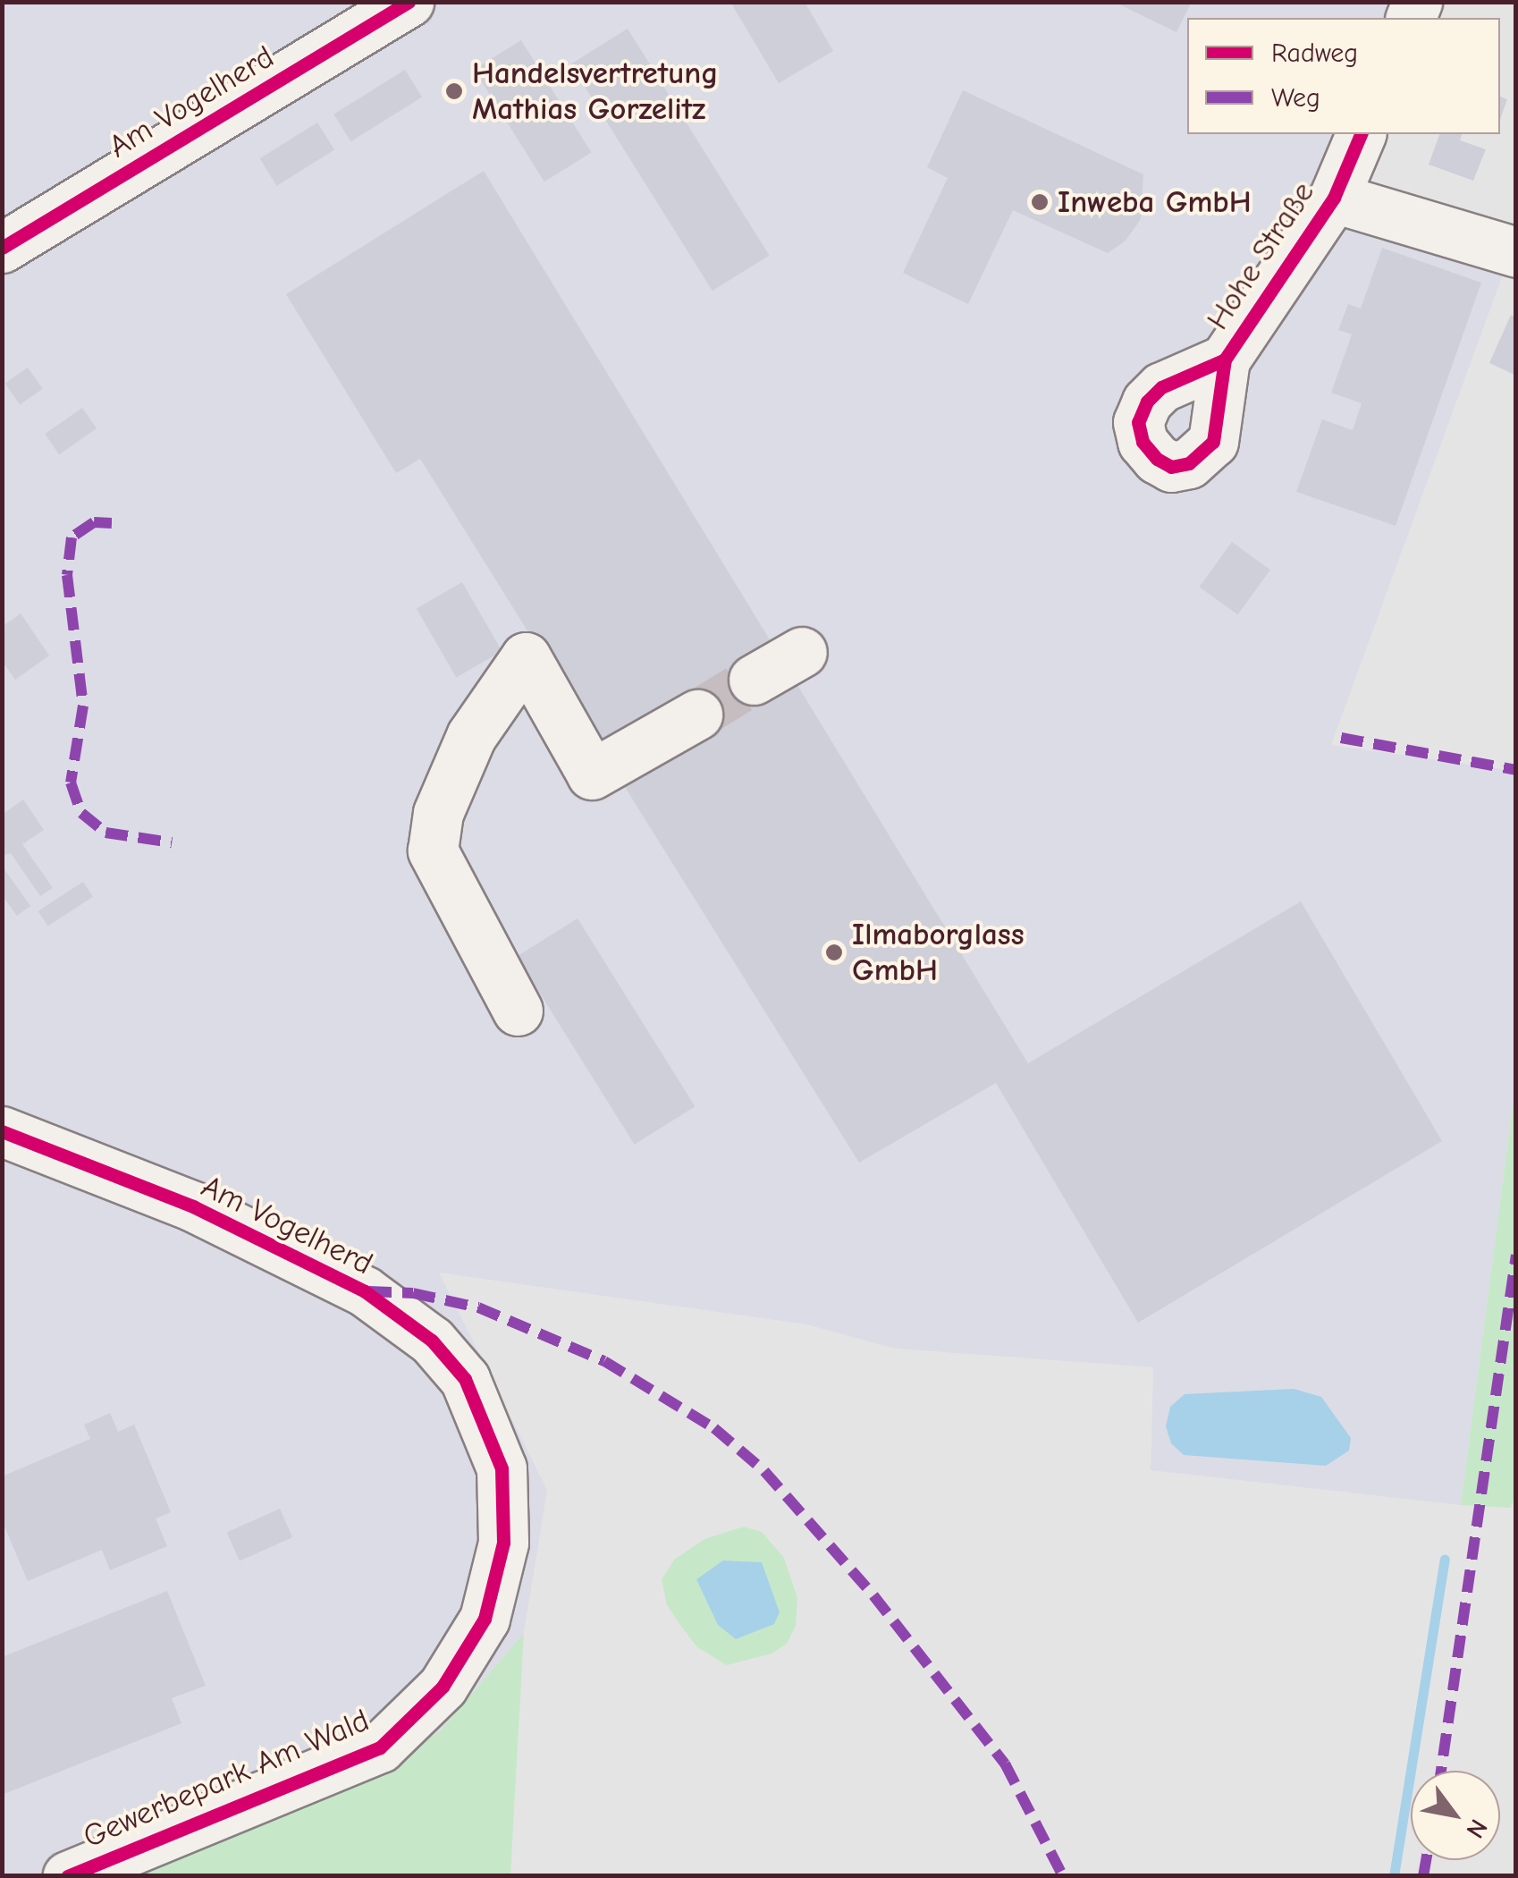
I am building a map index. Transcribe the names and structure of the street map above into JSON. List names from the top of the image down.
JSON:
{
  "streets": {
    "street": ["Am Vogelherd", "Hohe Straße", "Gewerbepark Am Wald"]
  },
  "crossings": [
    ["Am Vogelherd", "Gewerbepark Am Wald"]
  ],
  "places": ["Handelsvertretung Mathias Gorzelitz", "Inweba GmbH", "Ilmaborglass GmbH"],
  "legend": ["Radweg", "Weg"],
  "north": "bottom right"
}
